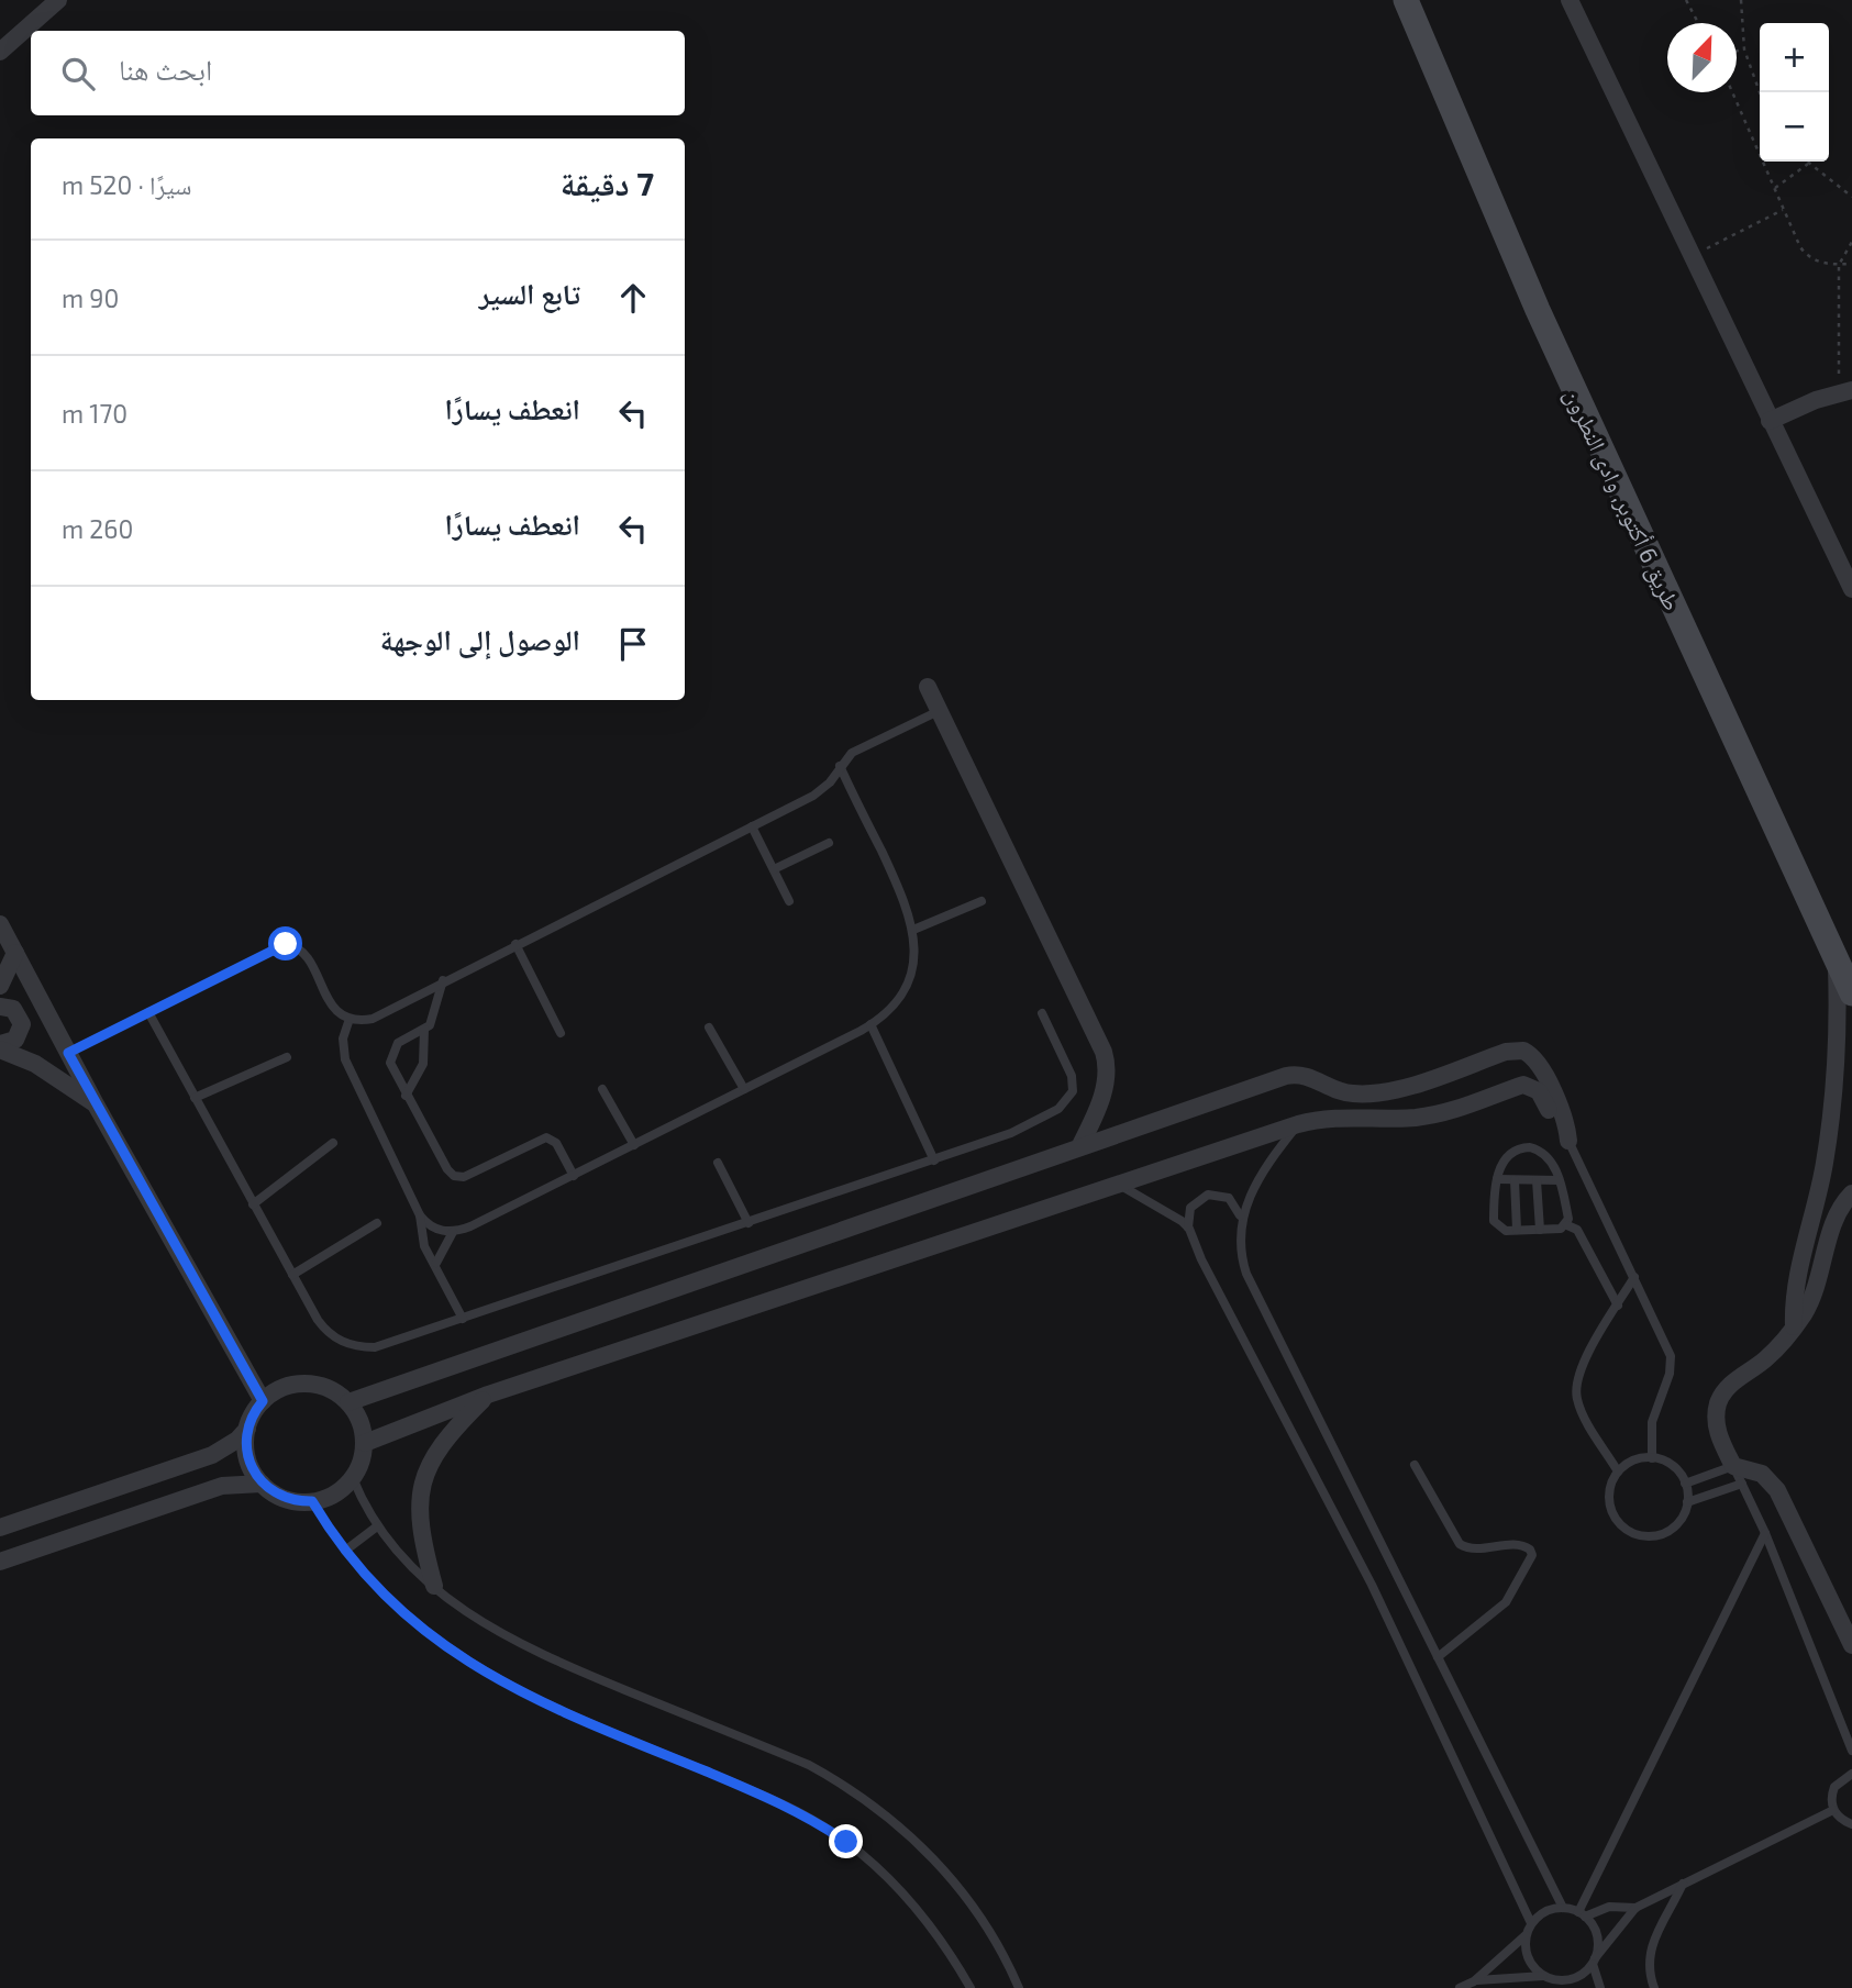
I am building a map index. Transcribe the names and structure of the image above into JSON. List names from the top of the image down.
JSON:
{
  "streets": {
    "street": ["طريق 6 أكتوبر, وادى النطرون"]
  },
  "north": "top right",
  "page": {
    "map_buttons": ["+", "−"],
    "search": "ابحث هنا",
    "heading": ["7 دقيقة", "سيرًا · 520 m"],
    "list": [
      ["تابع السير", "90 m"],
      ["انعطف يسارًا", "170 m"],
      ["انعطف يسارًا", "260 m"],
      "الوصول إلى الوجهة"
    ]
  }
}
